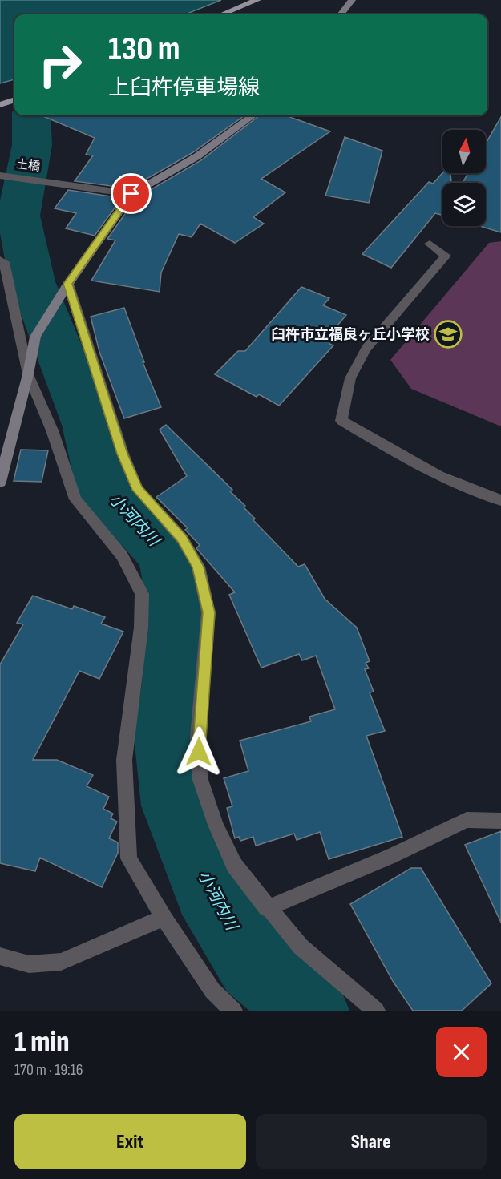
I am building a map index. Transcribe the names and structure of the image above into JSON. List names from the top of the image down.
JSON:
{
  "streets": {
    "street": ["土橋"]
  },
  "water": ["小河内川"],
  "places": {
    "school or university": ["臼杵市立福良ヶ丘小学校"]
  },
  "north": "top",
  "page": {
    "turn": ["130 m", "上臼杵停車場線"],
    "heading": ["1 min", "170 m · 19:16"],
    "buttons": ["Exit", "Share"]
  }
}
